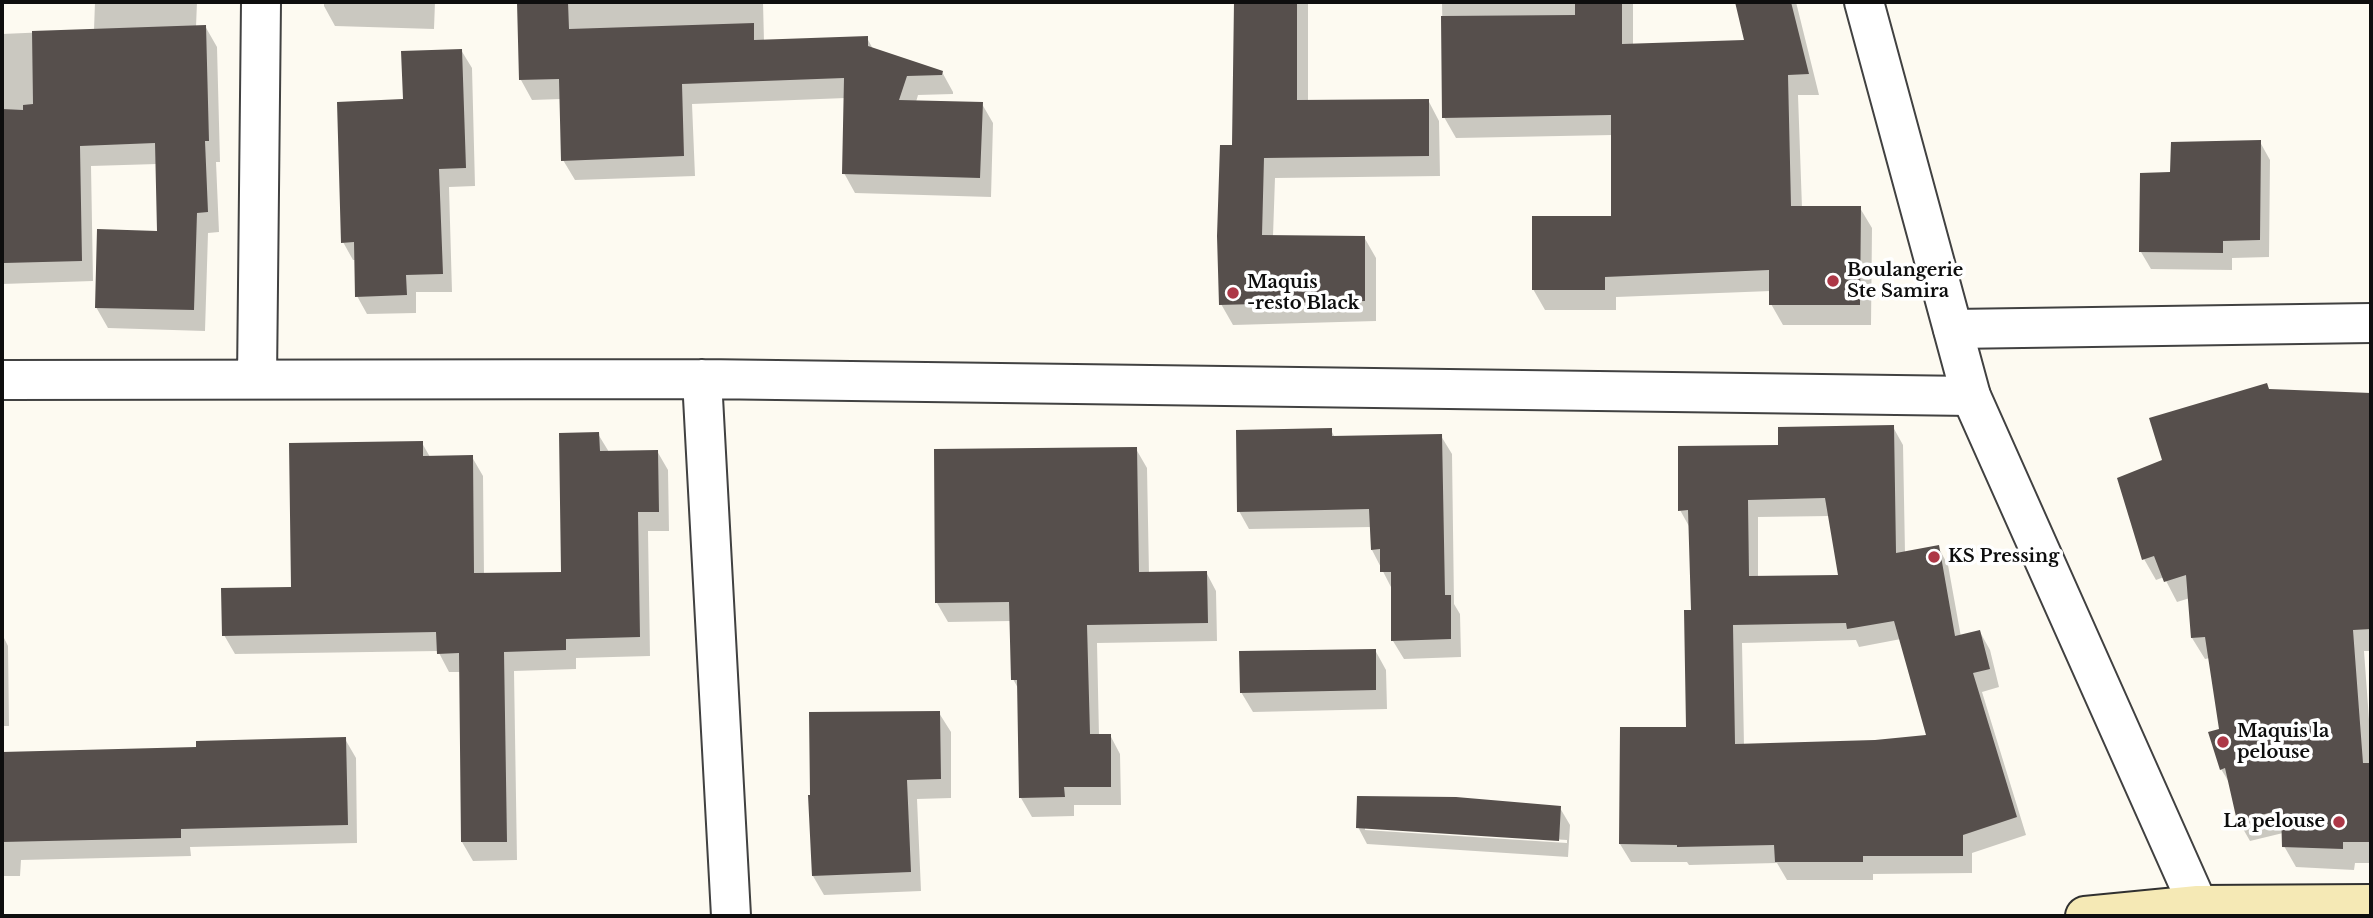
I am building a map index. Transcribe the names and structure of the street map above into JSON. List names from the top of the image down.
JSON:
{
  "places": [
    "Boulangerie Ste Samira",
    "Maquis -resto Black",
    "KS Pressing",
    "Maquis la pelouse",
    "La pelouse"
  ]
}
